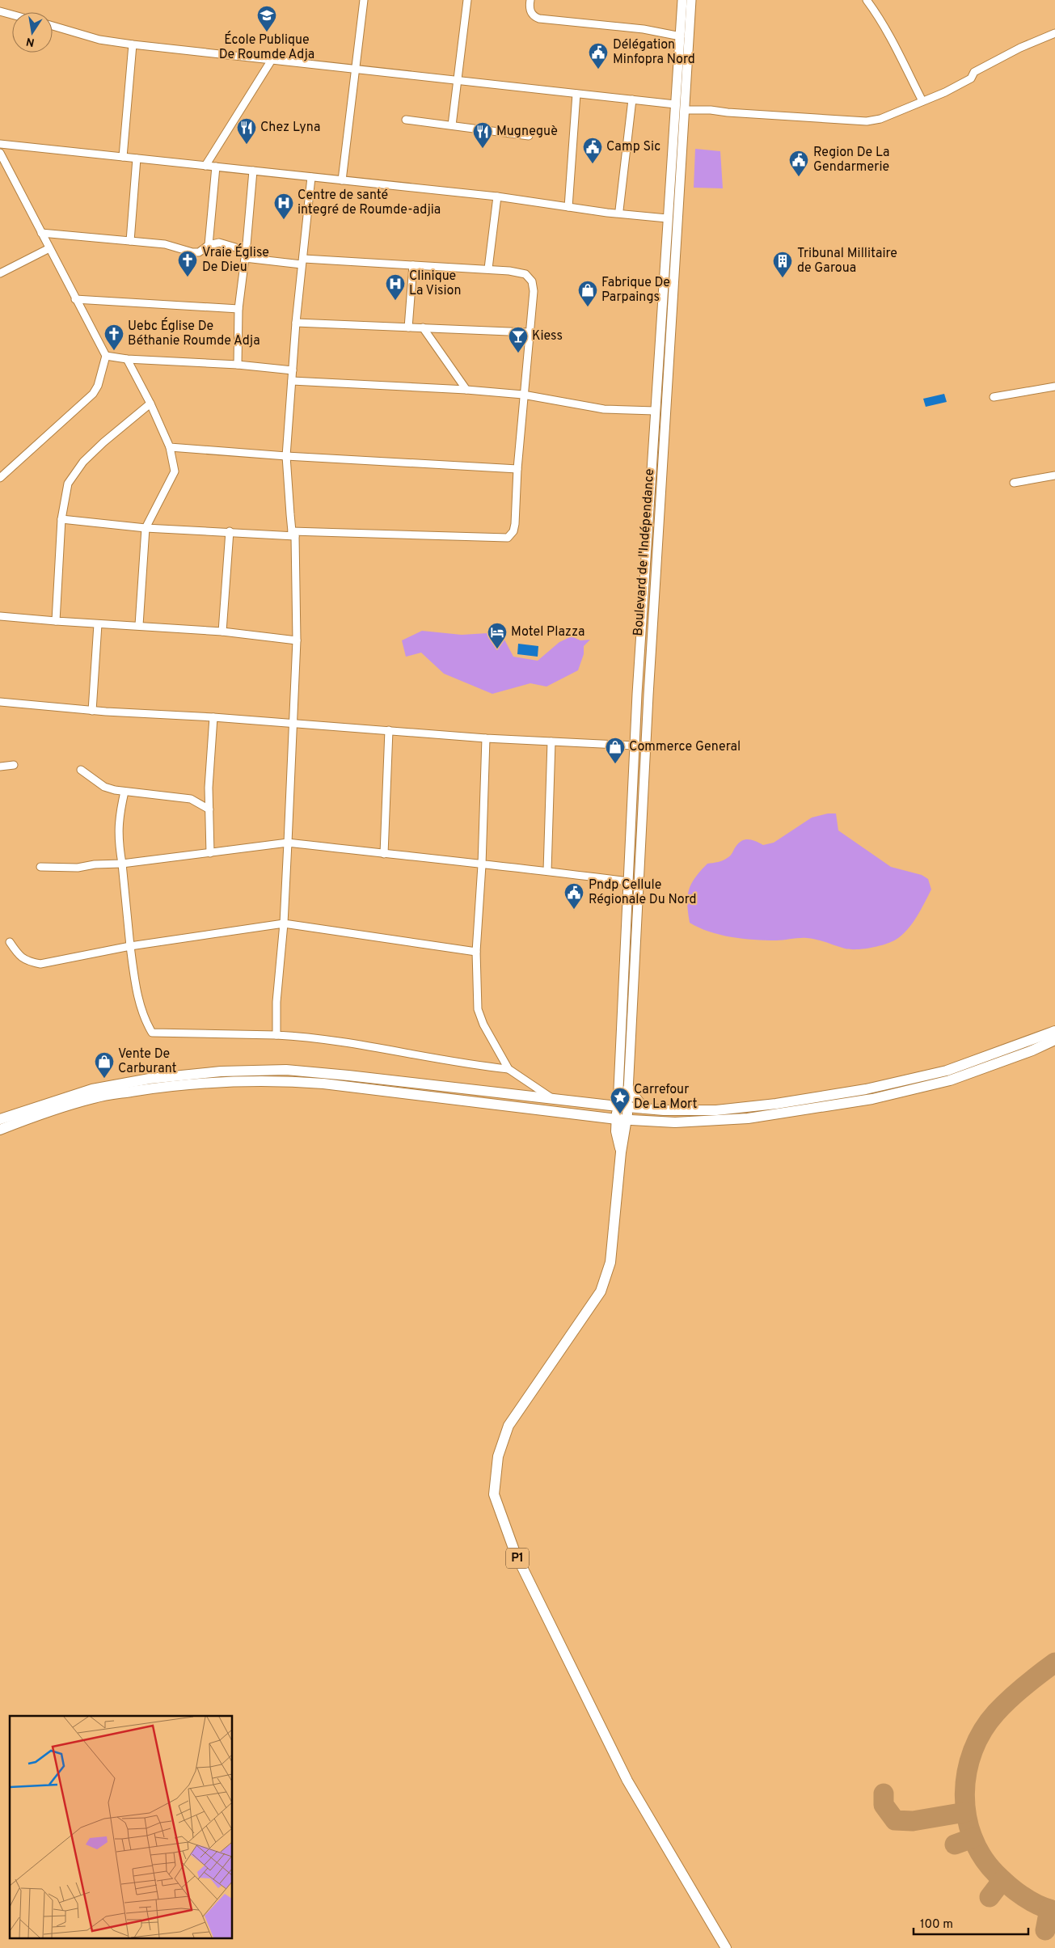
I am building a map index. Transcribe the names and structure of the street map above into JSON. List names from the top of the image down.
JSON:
{
  "streets": {
    "main road": ["Boulevard de l'Indépendance", "P1"]
  },
  "places": {
    "school or university": ["École Publique De Roumde Adja"],
    "public building": [
      "Délégation Minfopra Nord",
      "Camp Sic",
      "Region De La Gendarmerie",
      "Pndp Cellule Régionale Du Nord"
    ],
    "restaurant": ["Chez Lyna", "Mugneguè"],
    "hospital": ["Centre de santé integré de Roumde-adjia", "Clinique La Vision"],
    "church": ["Vraie Église De Dieu", "Uebc Église De Béthanie Roumde Adja"],
    "building": ["Tribunal Millitaire de Garoua"],
    "shop": ["Fabrique De Parpaings", "Commerce General", "Vente De Carburant"],
    "bar": ["Kiess"],
    "hotel": ["Motel Plazza"],
    "place": ["Carrefour De La Mort"]
  },
  "scale_bar": "100 m",
  "north": "bottom"
}
